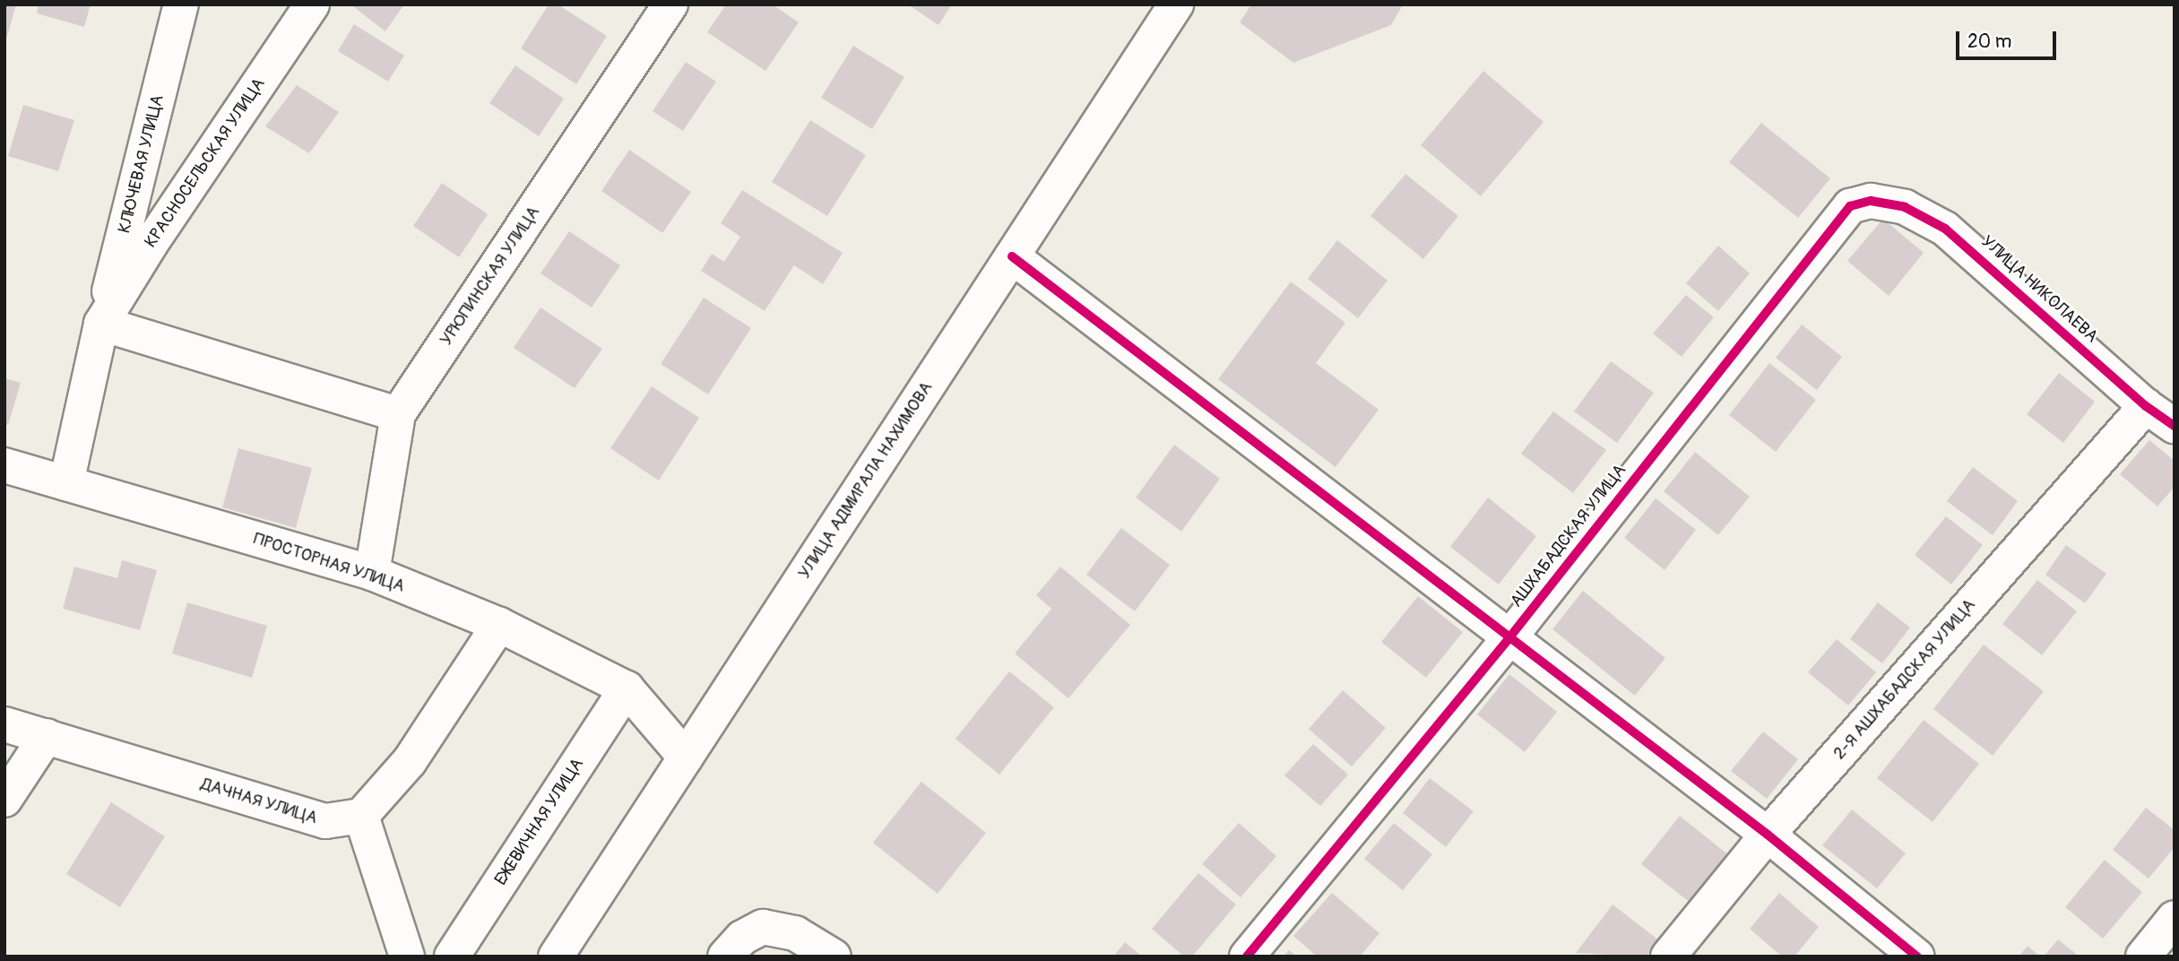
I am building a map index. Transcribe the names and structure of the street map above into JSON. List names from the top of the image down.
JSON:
{
  "streets": {
    "street": [
      "КРАСНОСЕЛЬСКАЯ УЛИЦА",
      "КЛЮЧЕВАЯ УЛИЦА",
      "УРЮПИНСКАЯ УЛИЦА",
      "УЛИЦА НИКОЛАЕВА",
      "УЛИЦА АДМИРАЛА НАХИМОВА",
      "АШХАБАДСКАЯ УЛИЦА",
      "ПРОСТОРНАЯ УЛИЦА",
      "2-Я АШХАБАДСКАЯ УЛИЦА",
      "ДАЧНАЯ УЛИЦА",
      "ЕЖЕВИЧНАЯ УЛИЦА"
    ]
  },
  "crossings": [
    ["КРАСНОСЕЛЬСКАЯ УЛИЦА", "КЛЮЧЕВАЯ УЛИЦА"],
    ["КЛЮЧЕВАЯ УЛИЦА", "ПРОСТОРНАЯ УЛИЦА"],
    ["УРЮПИНСКАЯ УЛИЦА", "ПРОСТОРНАЯ УЛИЦА"],
    ["УЛИЦА НИКОЛАЕВА", "АШХАБАДСКАЯ УЛИЦА"],
    ["УЛИЦА НИКОЛАЕВА", "2-Я АШХАБАДСКАЯ УЛИЦА"],
    ["УЛИЦА АДМИРАЛА НАХИМОВА", "ПРОСТОРНАЯ УЛИЦА"],
    ["ПРОСТОРНАЯ УЛИЦА", "ЕЖЕВИЧНАЯ УЛИЦА"]
  ],
  "scale_bar": "20 m"
}
